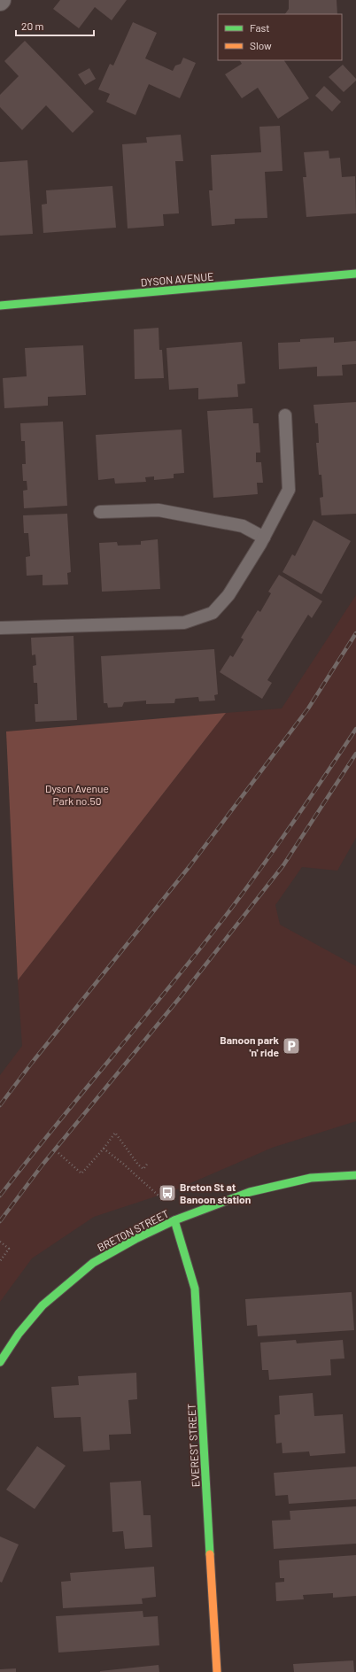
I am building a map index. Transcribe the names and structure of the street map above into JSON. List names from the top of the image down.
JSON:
{
  "streets": {
    "street": ["DYSON AVENUE", "BRETON STREET", "EVEREST STREET"]
  },
  "crossings": [
    ["BRETON STREET", "EVEREST STREET"]
  ],
  "parks": ["Dyson Avenue Park no.50"],
  "places": {
    "parking": ["Banoon park 'n' ride"],
    "bus stop": ["Breton St at Banoon station"]
  },
  "legend": ["Fast", "Slow"],
  "scale_bar": "20 m"
}
